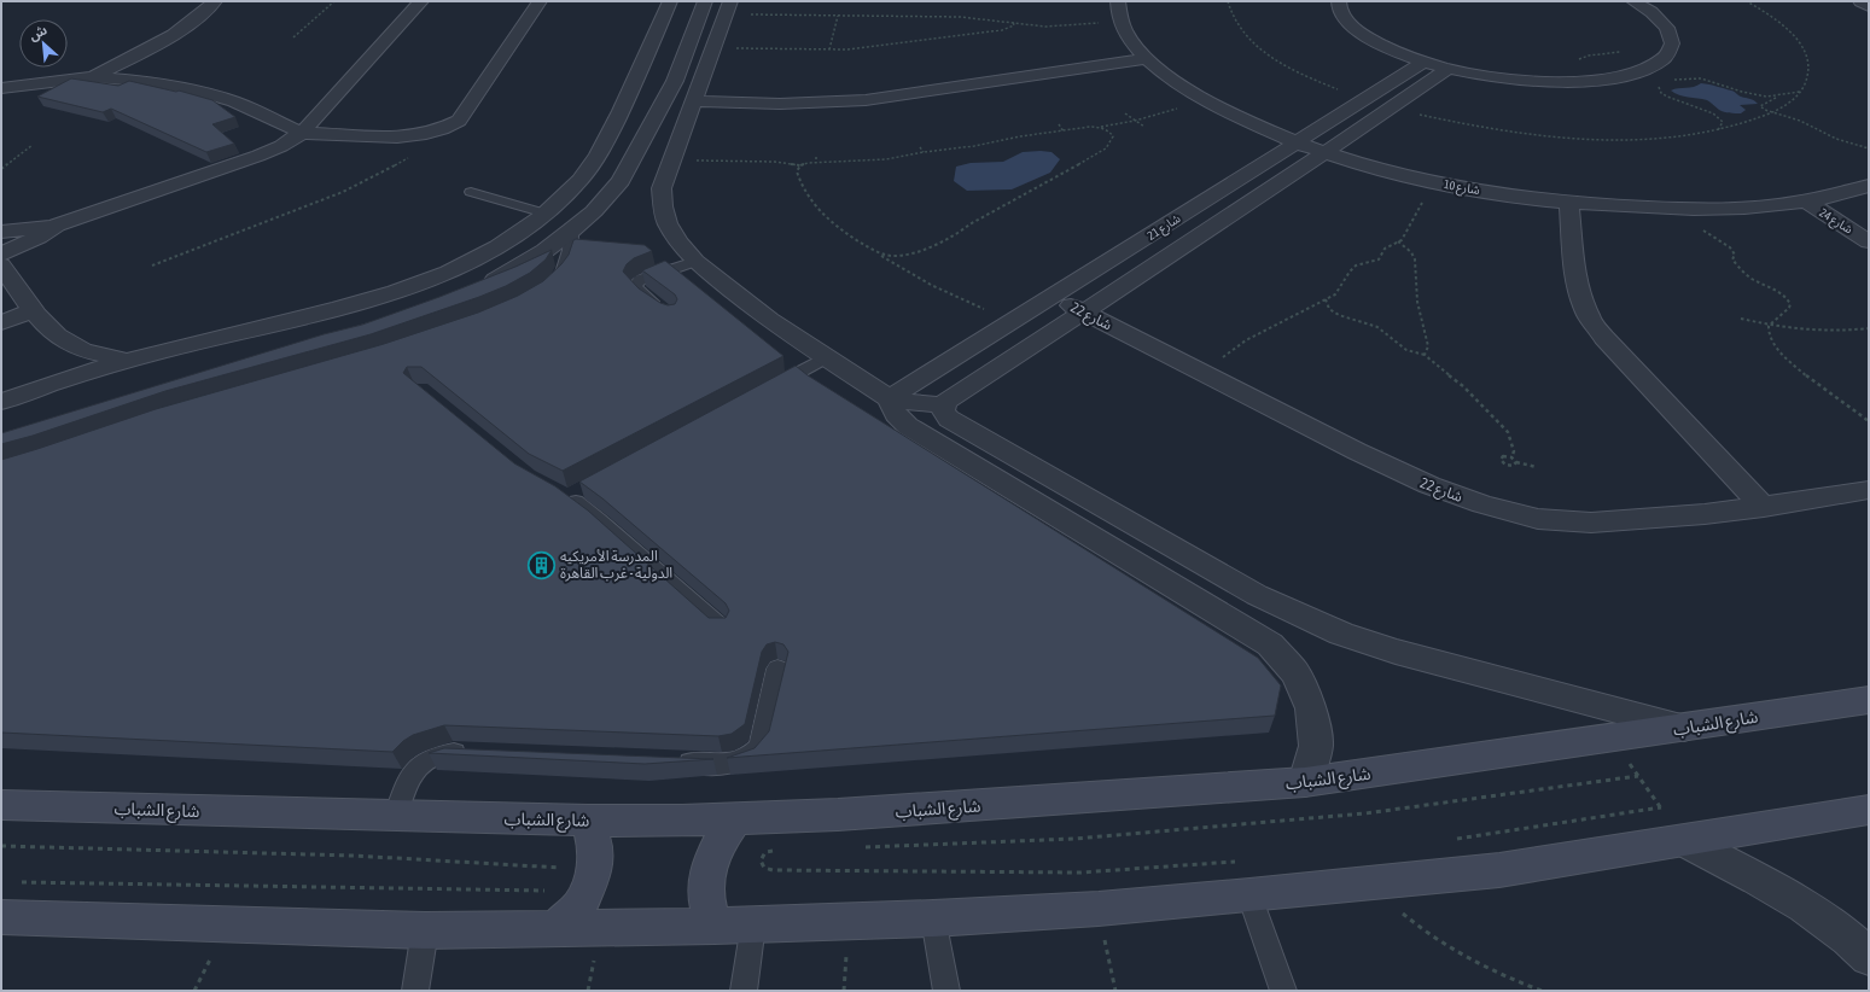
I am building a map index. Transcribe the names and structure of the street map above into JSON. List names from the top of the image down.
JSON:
{
  "streets": {
    "street": [
      "شارع 10",
      "شارع 24",
      "شارع 21",
      "شارع 22",
      "شارع الشباب"
    ]
  },
  "crossings": [
    ["شارع 10", "شارع 24"],
    ["شارع 10", "شارع 21"],
    ["شارع 21", "شارع 22"]
  ],
  "places": {
    "building": ["المدرسة الأمريكيه الدولية - غرب القاهرة"]
  },
  "north": "top left"
}
